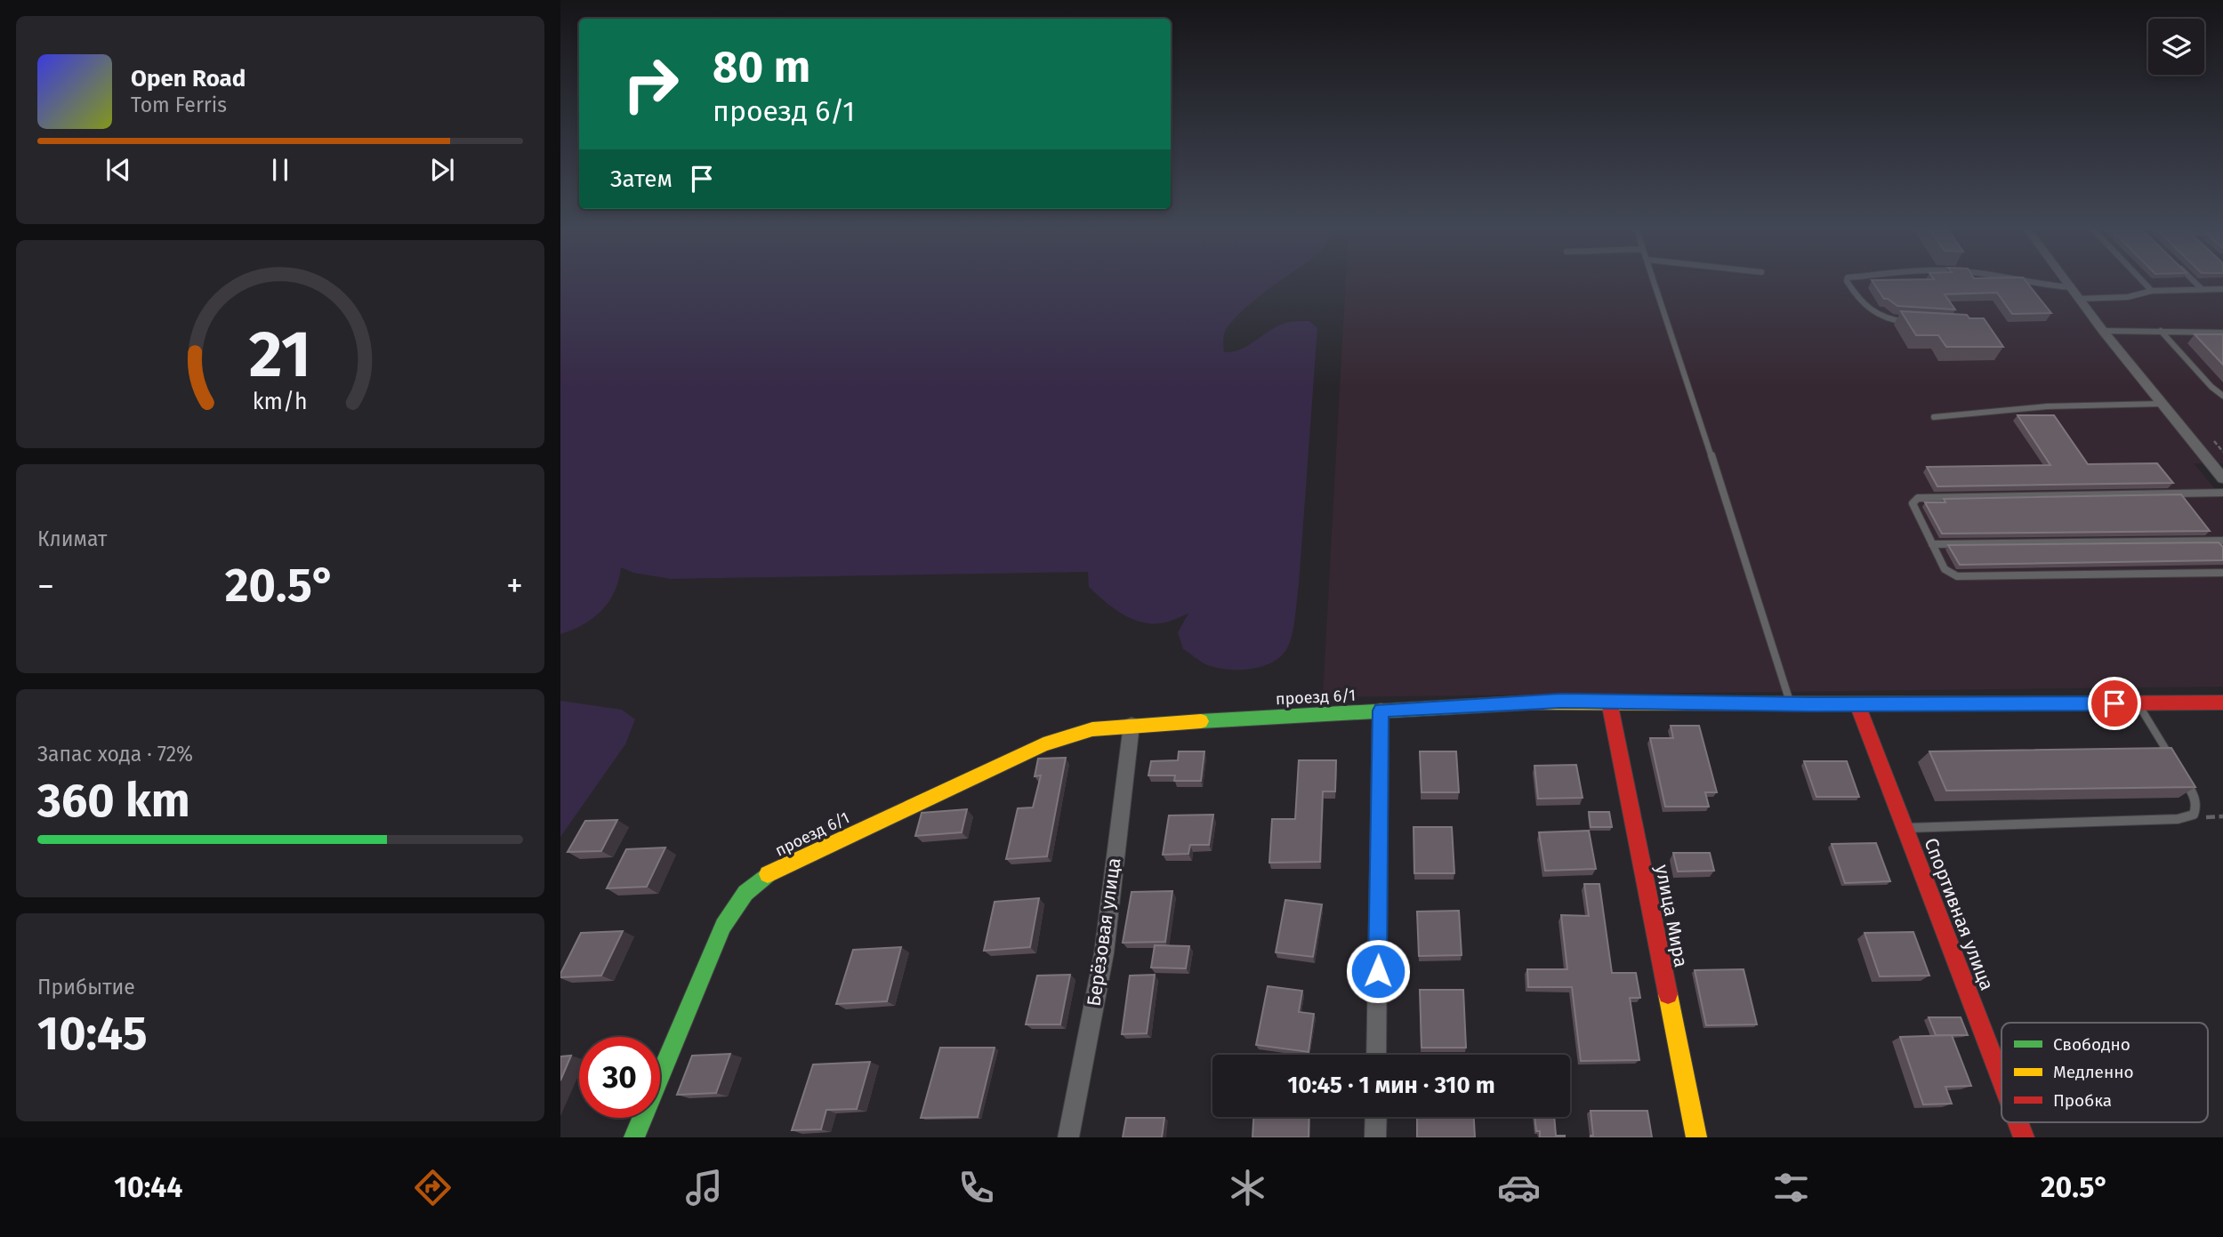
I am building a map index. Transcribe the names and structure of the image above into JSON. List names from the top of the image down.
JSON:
{
  "streets": {
    "street": [
      "проезд 6/1",
      "Спортивная улица",
      "улица Мира",
      "Берёзовая улица"
    ]
  },
  "crossings": [
    ["проезд 6/1", "Спортивная улица"],
    ["проезд 6/1", "улица Мира"],
    ["проезд 6/1", "Берёзовая улица"]
  ],
  "legend": ["Свободно", "Медленно", "Пробка"],
  "page": {
    "turn": ["80 m", "проезд 6/1"],
    "song": ["Open Road", "Tom Ferris"],
    "then": "Затем",
    "tile": [
      "Климат",
      ["Запас хода · 72%", "360 km"],
      ["Прибытие", "10:45"]
    ],
    "heat": ["−", "20.5°", "+"],
    "limit": "30",
    "trip": "10:45 · 1 мин · 310 m",
    "tabs": ["10:44", "20.5°"],
    "gauge": ["21", "km/h"]
  }
}
